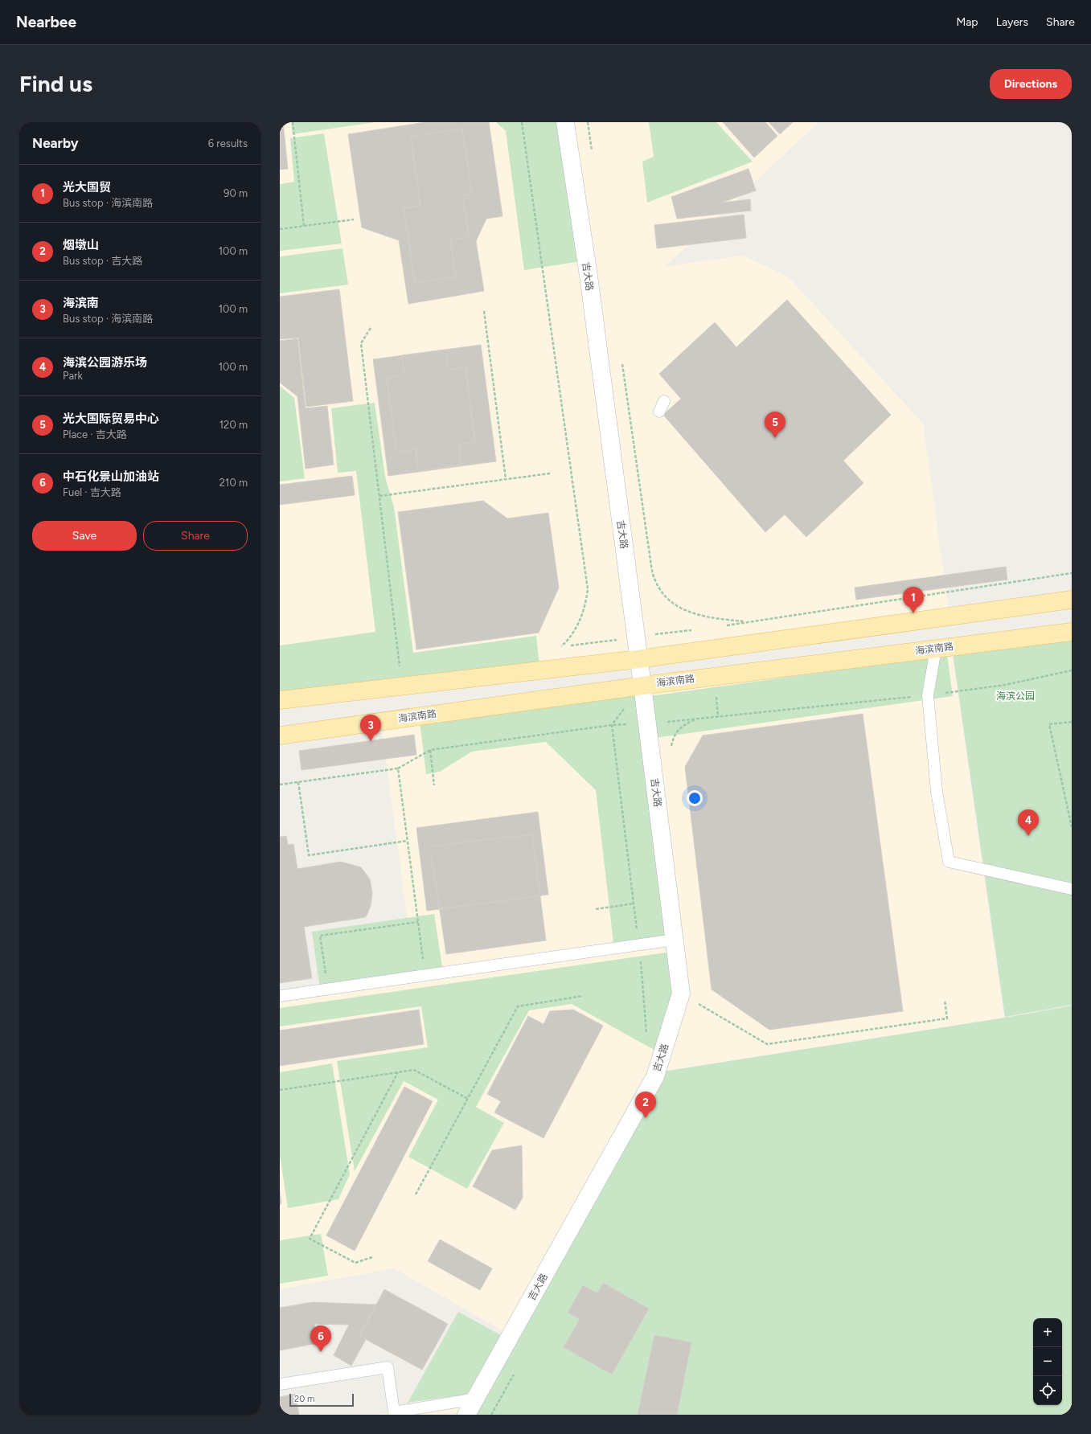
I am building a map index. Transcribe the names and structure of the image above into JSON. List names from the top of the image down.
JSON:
{
  "streets": {
    "main road": ["吉大路", "海滨南路"]
  },
  "crossings": [
    ["吉大路", "海滨南路"]
  ],
  "parks": ["海滨公园"],
  "scale_bar": "20 m",
  "page": {
    "header": "Nearbee",
    "nav": ["Map", "Layers", "Share"],
    "buttons": [
      "Directions",
      ["Save", "Share"]
    ],
    "title": "Find us",
    "heading": ["Nearby", "6 results"],
    "list": [
      {
        "mark": "1",
        "name": "光大国贸",
        "note": "Bus stop · 海滨南路",
        "value": "90 m"
      },
      {
        "mark": "2",
        "name": "烟墩山",
        "note": "Bus stop · 吉大路",
        "value": "100 m"
      },
      {
        "mark": "3",
        "name": "海滨南",
        "note": "Bus stop · 海滨南路",
        "value": "100 m"
      },
      {
        "mark": "4",
        "name": "海滨公园游乐场",
        "note": "Park",
        "value": "100 m"
      },
      {
        "mark": "5",
        "name": "光大国际贸易中心",
        "note": "Place · 吉大路",
        "value": "120 m"
      },
      {
        "mark": "6",
        "name": "中石化景山加油站",
        "note": "Fuel · 吉大路",
        "value": "210 m"
      }
    ],
    "pins": [
      "5",
      "1",
      "3",
      "4",
      "2",
      "6"
    ],
    "map_buttons": ["+", "−"],
    "scale": "20 m"
  }
}
